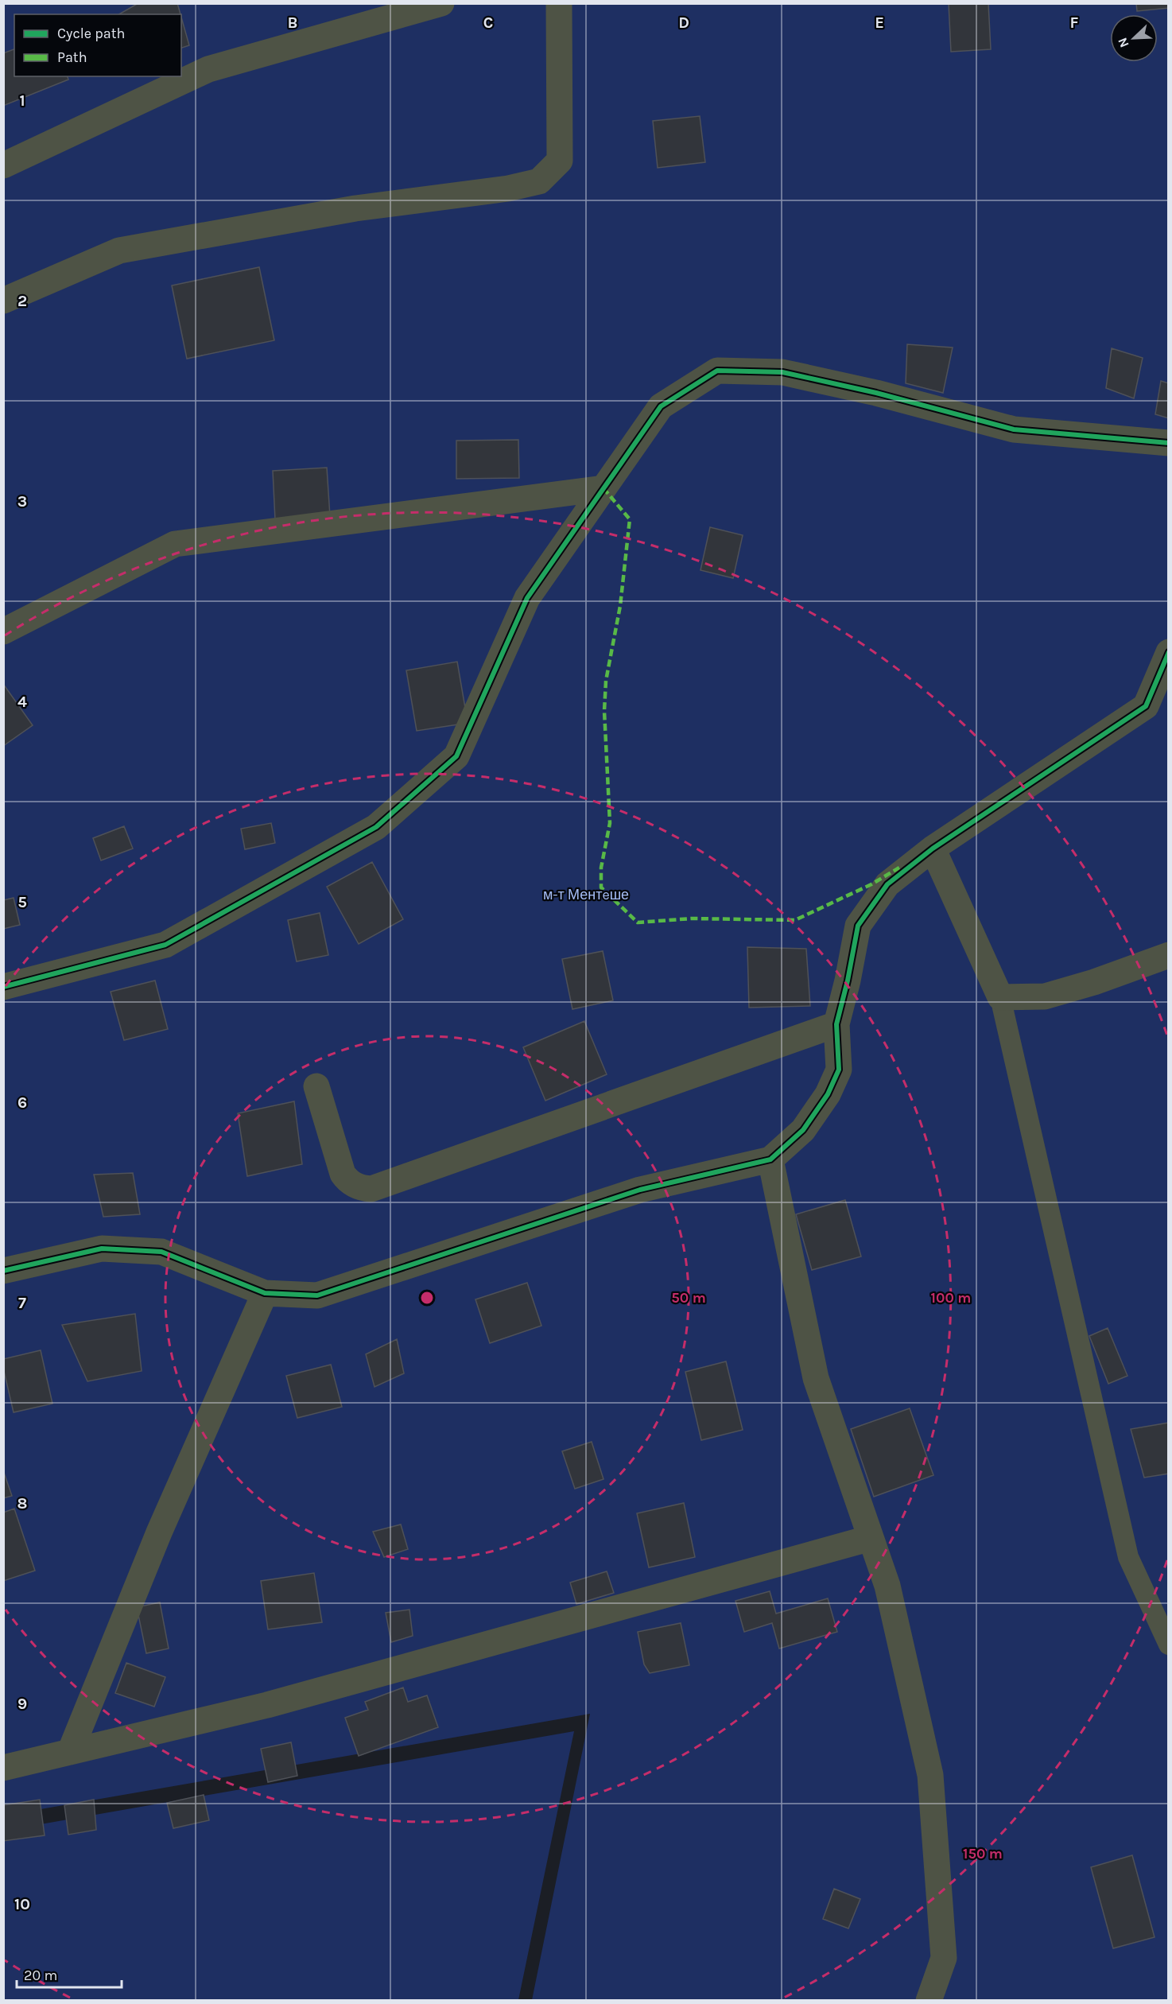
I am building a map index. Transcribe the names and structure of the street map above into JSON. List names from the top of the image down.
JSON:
{
  "parks": ["м-т Ментeше"],
  "legend": ["Cycle path", "Path"],
  "scale_bar": "20 m",
  "north": "bottom left",
  "grid": {
    "columns": [
      "B",
      "C",
      "D",
      "E",
      "F"
    ],
    "rows": [
      "1",
      "2",
      "3",
      "4",
      "5",
      "6",
      "7",
      "8",
      "9",
      "10"
    ]
  },
  "rings": ["50 m", "100 m", "150 m"]
}
